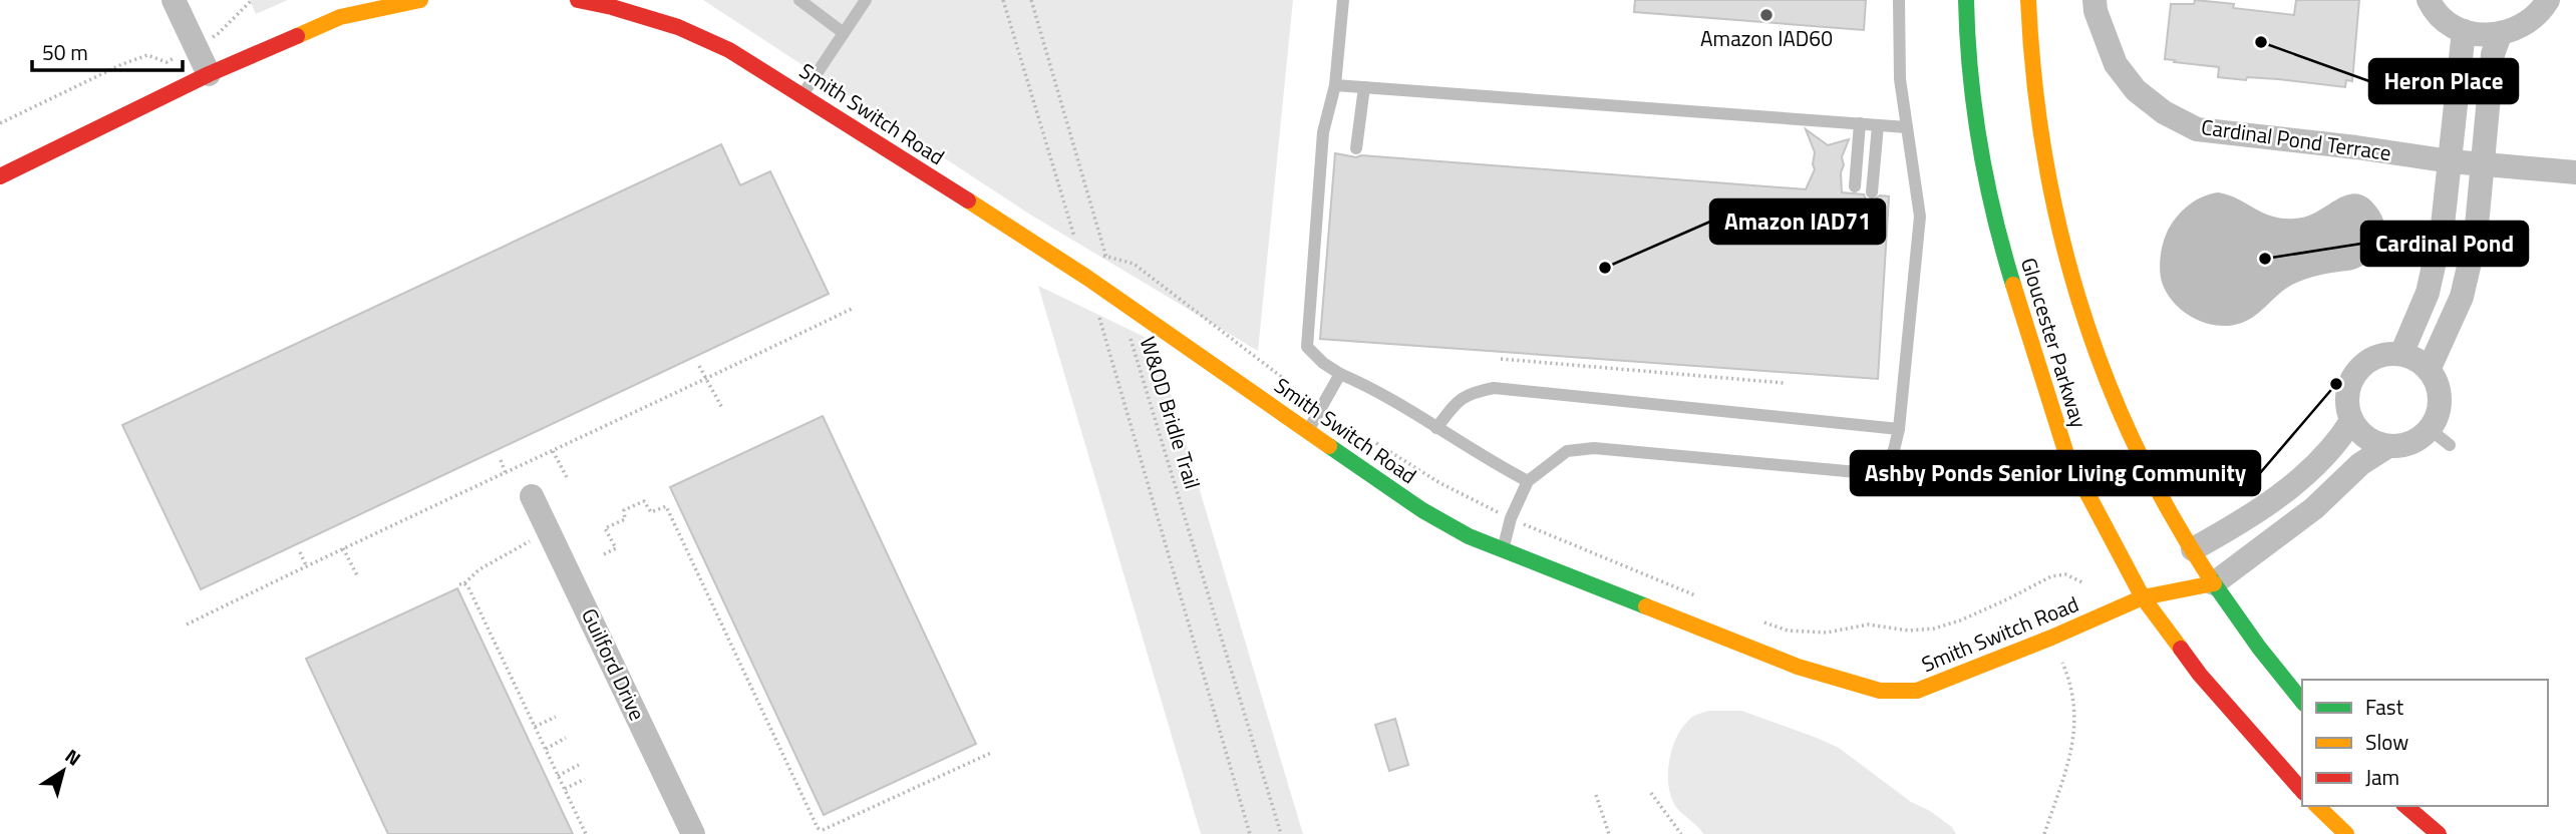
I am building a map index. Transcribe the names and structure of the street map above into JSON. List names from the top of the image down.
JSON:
{
  "streets": {
    "street": [
      "Smith Switch Road",
      "Cardinal Pond Terrace",
      "Gloucester Parkway",
      "Guilford Drive"
    ],
    "path": ["W&OD Bridle Trail"]
  },
  "crossings": [
    ["Smith Switch Road", "Gloucester Parkway"]
  ],
  "places": [
    "Amazon IAD60",
    "Heron Place",
    "Cardinal Pond",
    "Amazon IAD71",
    "Ashby Ponds Senior Living Community"
  ],
  "legend": ["Fast", "Slow", "Jam"],
  "scale_bar": "50 m",
  "north": "top right"
}
